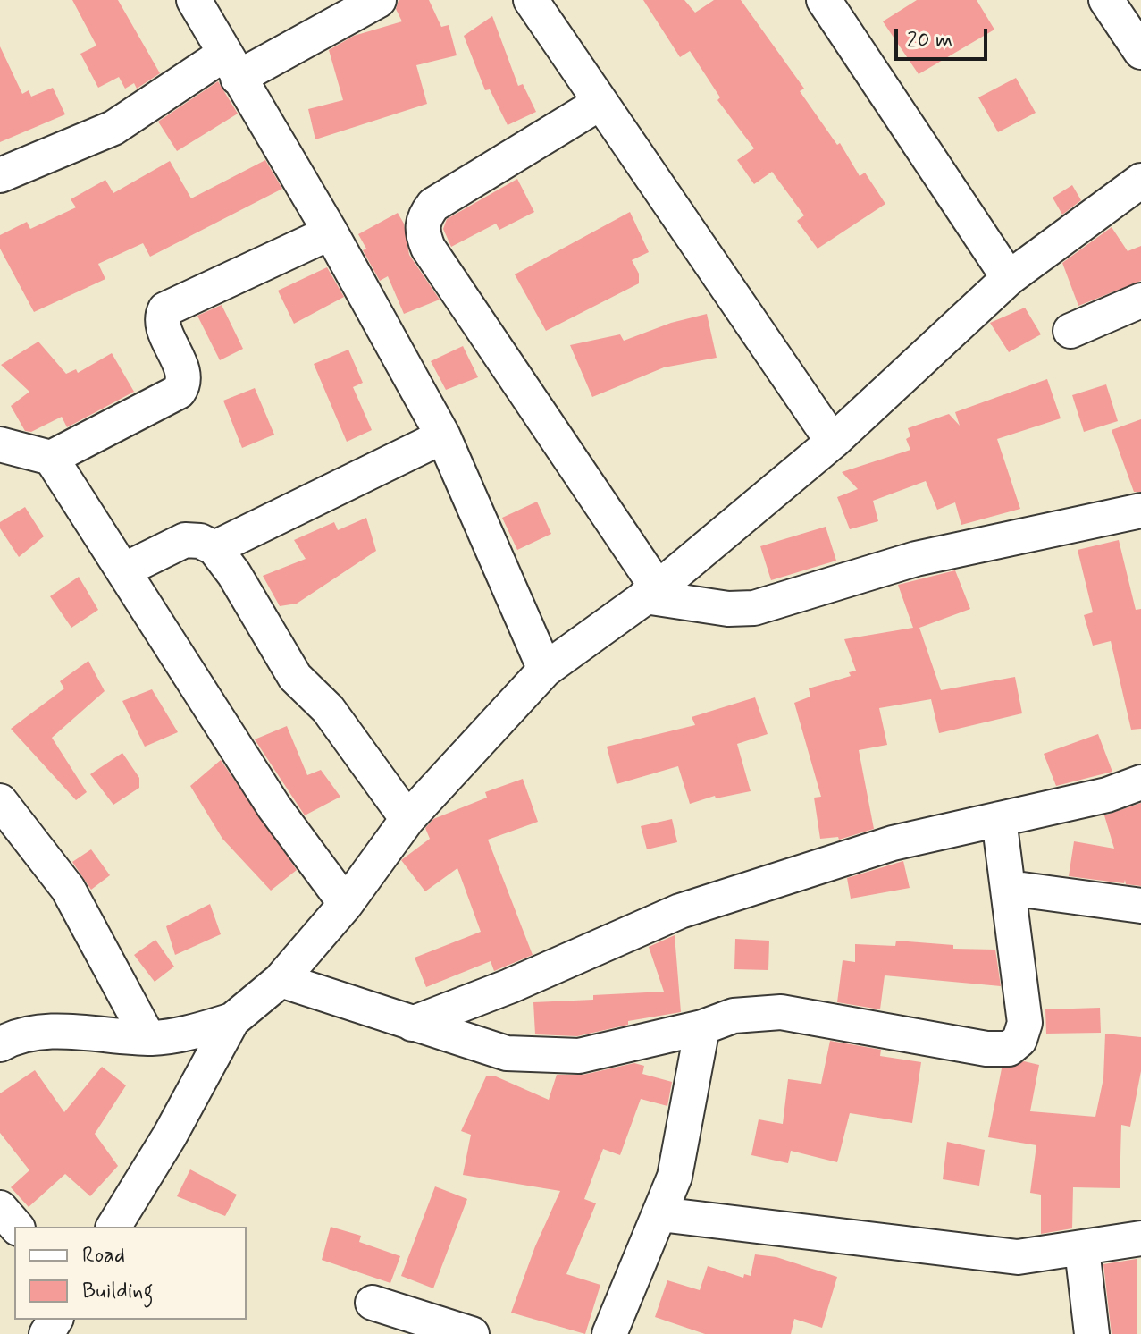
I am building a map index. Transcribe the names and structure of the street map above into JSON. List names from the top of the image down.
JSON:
{
  "legend": ["Road", "Building"],
  "scale_bar": "20 m"
}
